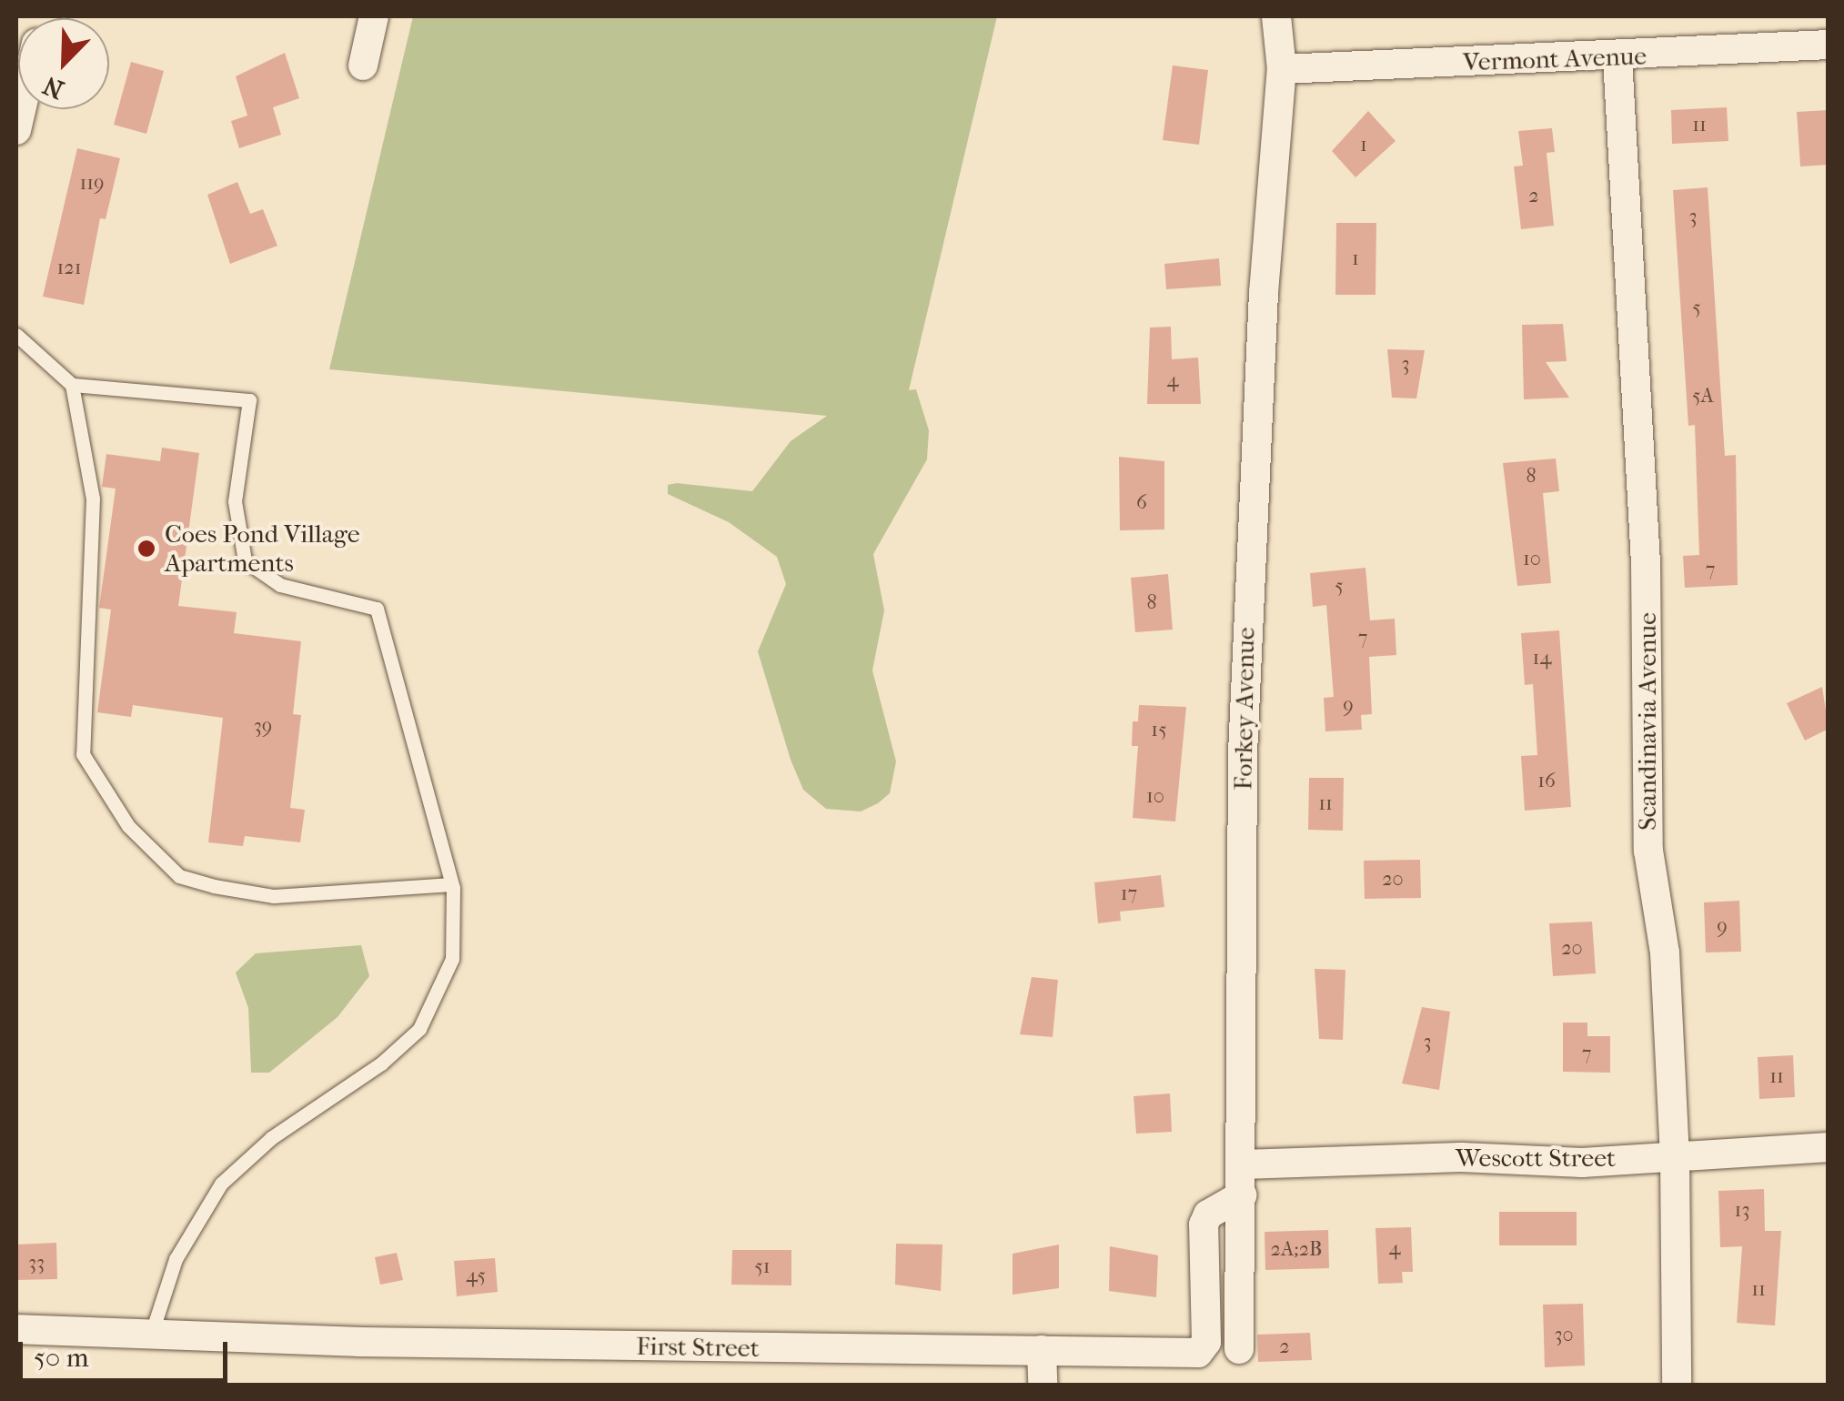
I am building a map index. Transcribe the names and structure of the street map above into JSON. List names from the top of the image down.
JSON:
{
  "streets": {
    "street": [
      "Vermont Avenue",
      "Forkey Avenue",
      "Scandinavia Avenue",
      "Wescott Street",
      "First Street"
    ]
  },
  "crossings": [
    ["Vermont Avenue", "Forkey Avenue"],
    ["Vermont Avenue", "Scandinavia Avenue"],
    ["Forkey Avenue", "Wescott Street"],
    ["Forkey Avenue", "First Street"],
    ["Scandinavia Avenue", "Wescott Street"]
  ],
  "places": ["Coes Pond Village Apartments"],
  "house_numbers": [
    "11",
    "1",
    "119",
    "2",
    "3",
    "1",
    "121",
    "5",
    "3",
    "4",
    "5A",
    "8",
    "6",
    "10",
    "7",
    "5",
    "8",
    "7",
    "14",
    "9",
    "39",
    "15",
    "16",
    "10",
    "11",
    "20",
    "17",
    "9",
    "20",
    "3",
    "7",
    "11",
    "13",
    "4",
    "2A;2B",
    "33",
    "51",
    "45",
    "11",
    "30",
    "2"
  ],
  "scale_bar": "50 m",
  "north": "bottom left"
}
